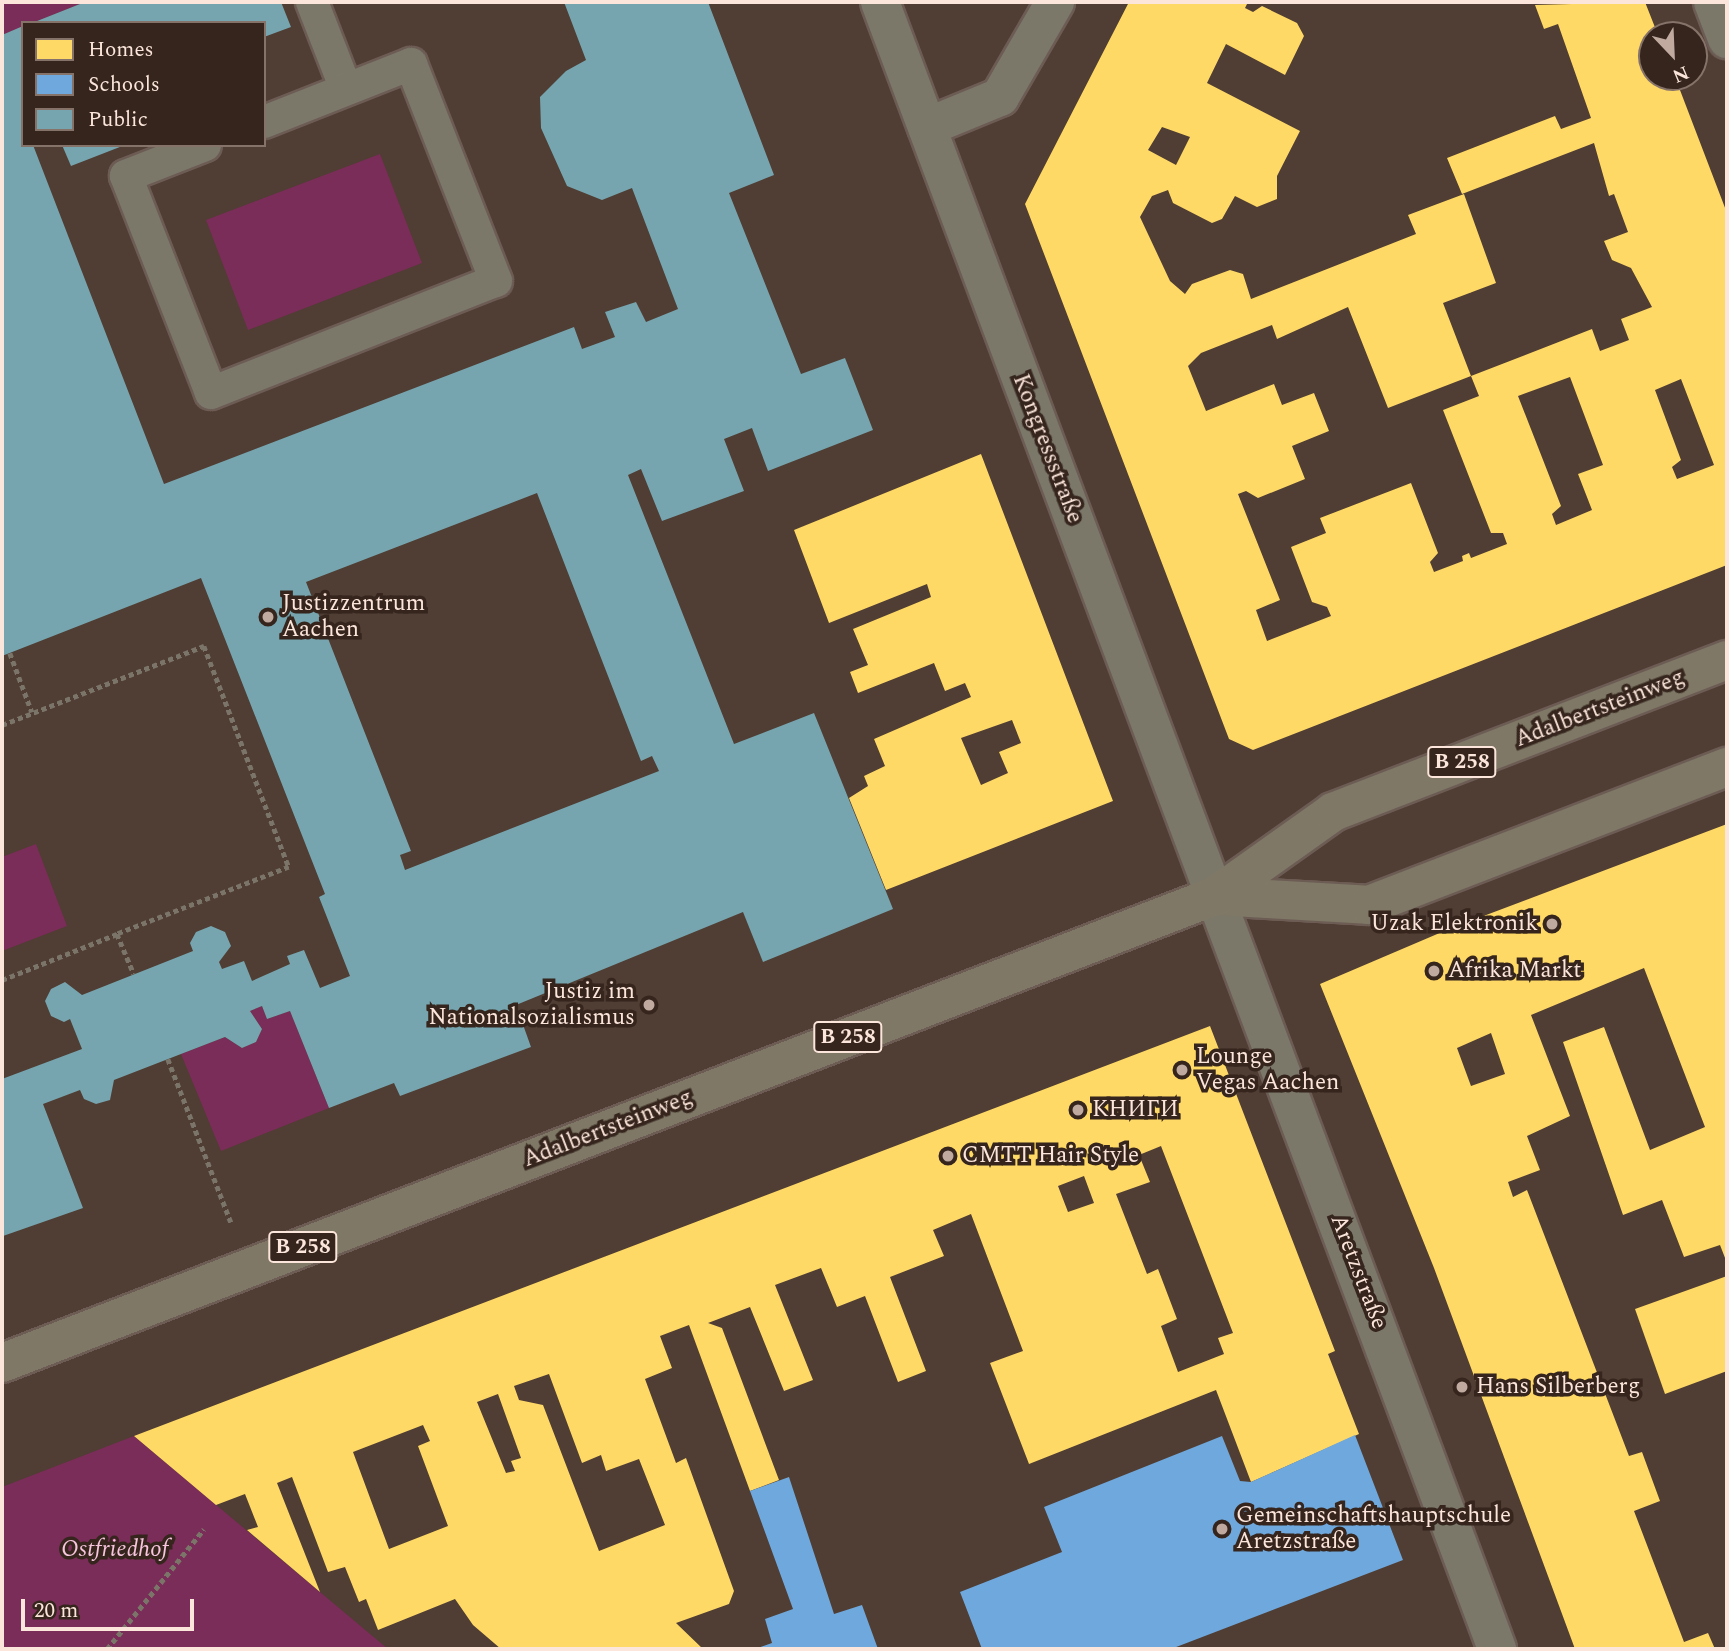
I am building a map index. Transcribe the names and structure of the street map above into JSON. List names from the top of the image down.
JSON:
{
  "streets": {
    "main road": ["Adalbertsteinweg", "B 258"],
    "street": ["Kongressstraße", "Aretzstraße"]
  },
  "crossings": [
    ["Kongressstraße", "Adalbertsteinweg"],
    ["Kongressstraße", "Aretzstraße"],
    ["Adalbertsteinweg", "Aretzstraße"]
  ],
  "parks": ["Ostfriedhof"],
  "places": [
    "Justizzentrum Aachen",
    "Uzak Elektronik",
    "Afrika Markt",
    "Justiz im Nationalsozialismus",
    "Lounge Vegas Aachen",
    "КНИГИ",
    "CMTT Hair Style",
    "Hans Silberberg",
    "Gemeinschaftshauptschule Aretzstraße"
  ],
  "legend": ["Homes", "Schools", "Public"],
  "scale_bar": "20 m",
  "north": "bottom right"
}
